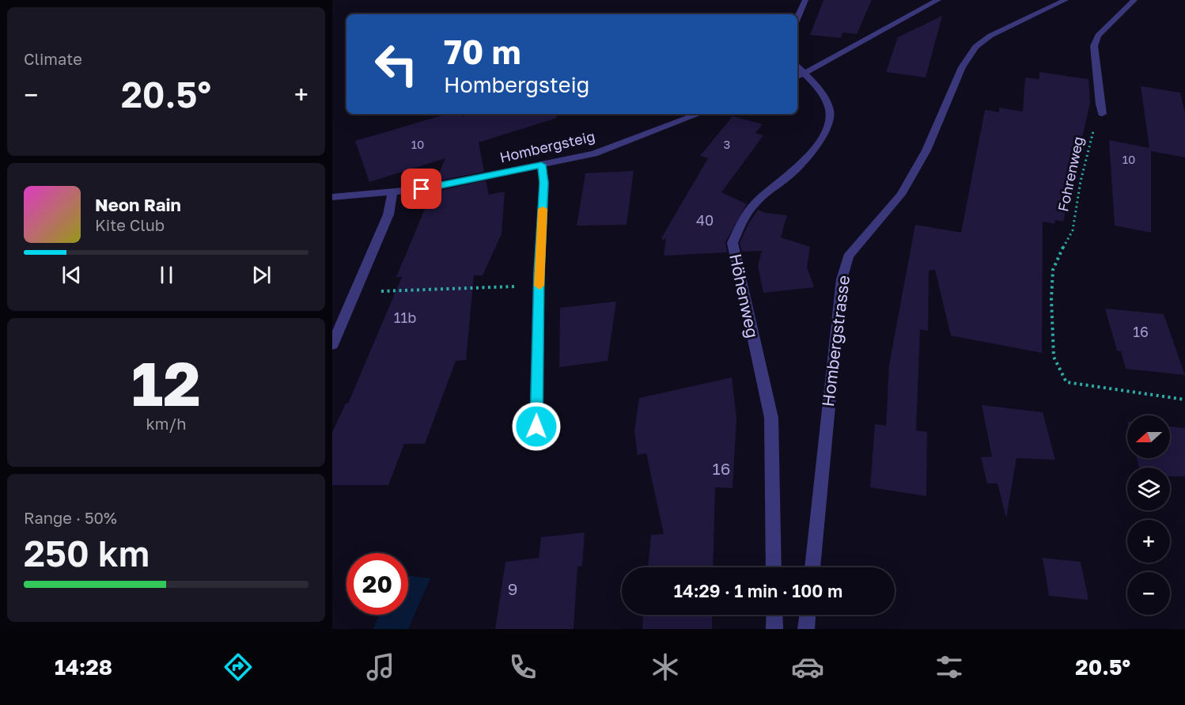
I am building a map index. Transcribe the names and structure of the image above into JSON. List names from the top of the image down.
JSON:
{
  "streets": {
    "street": ["Hombergsteig", "Höhenweg", "Hombergstrasse"],
    "path": ["Fohrenweg"]
  },
  "house_numbers": [
    "10",
    "3",
    "10",
    "40",
    "11b",
    "16",
    "16",
    "9"
  ],
  "north": "left",
  "page": {
    "tile": [
      "Climate",
      ["12", "km/h"],
      ["Range · 50%", "250 km"]
    ],
    "turn": ["70 m", "Hombergsteig"],
    "heat": ["−", "20.5°", "+"],
    "song": ["Neon Rain", "Kite Club"],
    "map_buttons": ["+", "−"],
    "limit": "20",
    "trip": "14:29 · 1 min · 100 m",
    "tabs": ["14:28", "20.5°"]
  }
}
